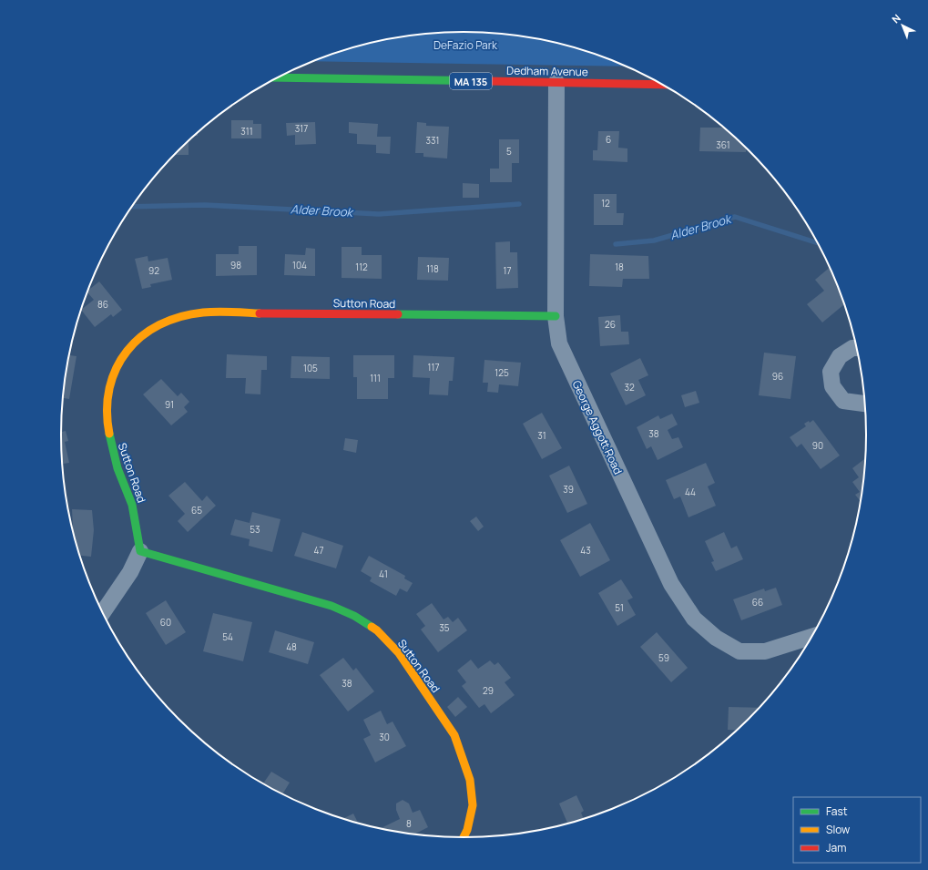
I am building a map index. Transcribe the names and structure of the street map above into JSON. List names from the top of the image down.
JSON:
{
  "streets": {
    "street": [
      "Dedham Avenue",
      "MA 135",
      "Sutton Road",
      "George Aggott Road"
    ]
  },
  "crossings": [
    ["Dedham Avenue", "George Aggott Road"],
    ["Sutton Road", "George Aggott Road"]
  ],
  "water": ["Alder Brook"],
  "parks": ["DeFazio Park"],
  "house_numbers": [
    "317",
    "311",
    "6",
    "331",
    "361",
    "5",
    "12",
    "98",
    "104",
    "112",
    "18",
    "118",
    "92",
    "17",
    "86",
    "26",
    "117",
    "105",
    "125",
    "96",
    "111",
    "32",
    "91",
    "38",
    "31",
    "90",
    "39",
    "44",
    "65",
    "53",
    "47",
    "43",
    "41",
    "66",
    "51",
    "60",
    "35",
    "54",
    "48",
    "59",
    "38",
    "29",
    "30",
    "8"
  ],
  "legend": ["Fast", "Slow", "Jam"],
  "north": "top left"
}
